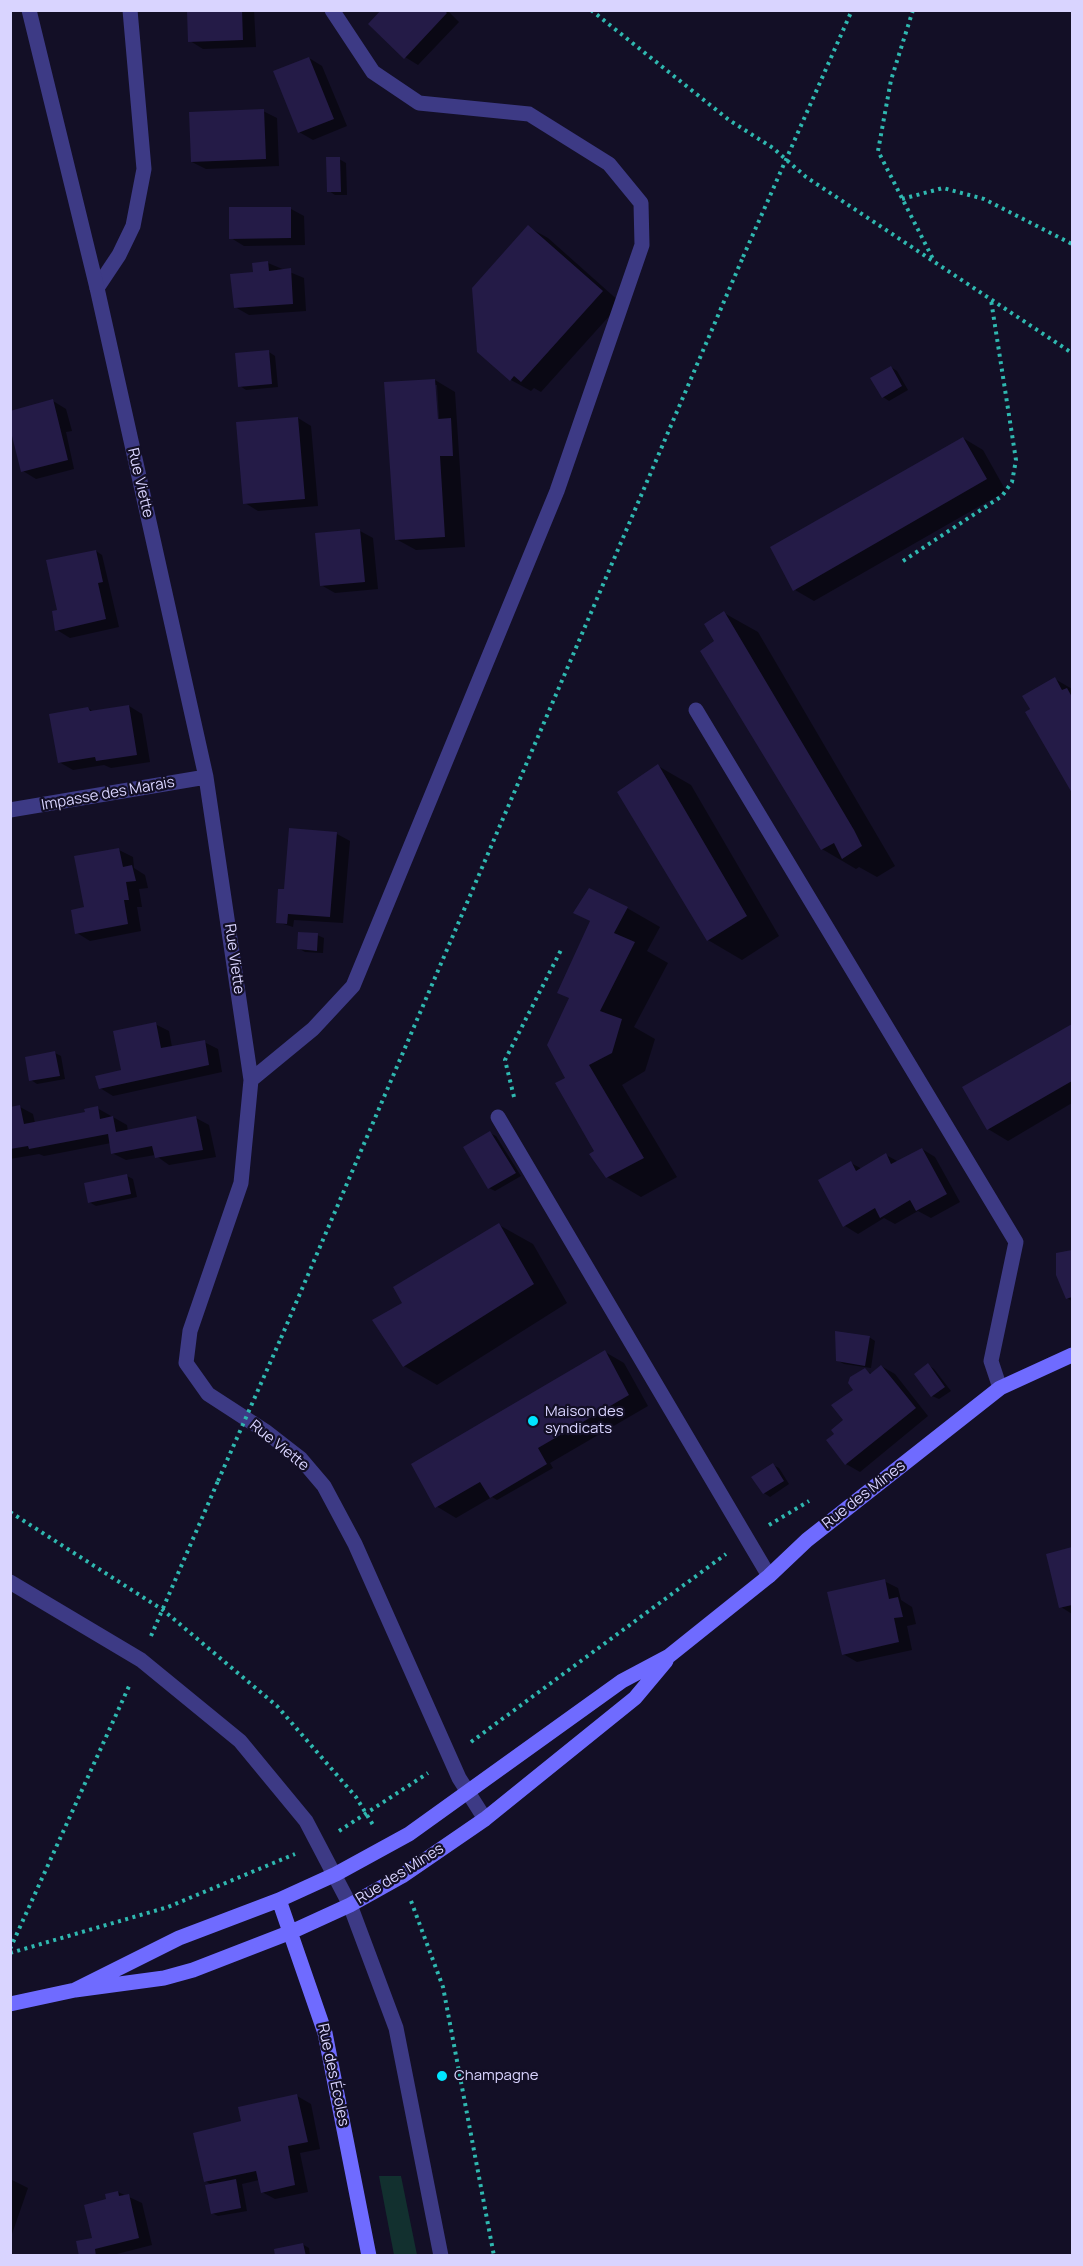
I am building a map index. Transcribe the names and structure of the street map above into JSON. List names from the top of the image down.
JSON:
{
  "streets": {
    "street": [
      "Rue Viette",
      "Impasse des Marais",
      "Rue des Mines",
      "Rue des Écoles"
    ]
  },
  "crossings": [
    ["Rue Viette", "Impasse des Marais"],
    ["Rue Viette", "Rue des Mines"],
    ["Rue des Mines", "Rue des Écoles"]
  ],
  "places": ["Maison des syndicats", "Champagne"]
}
